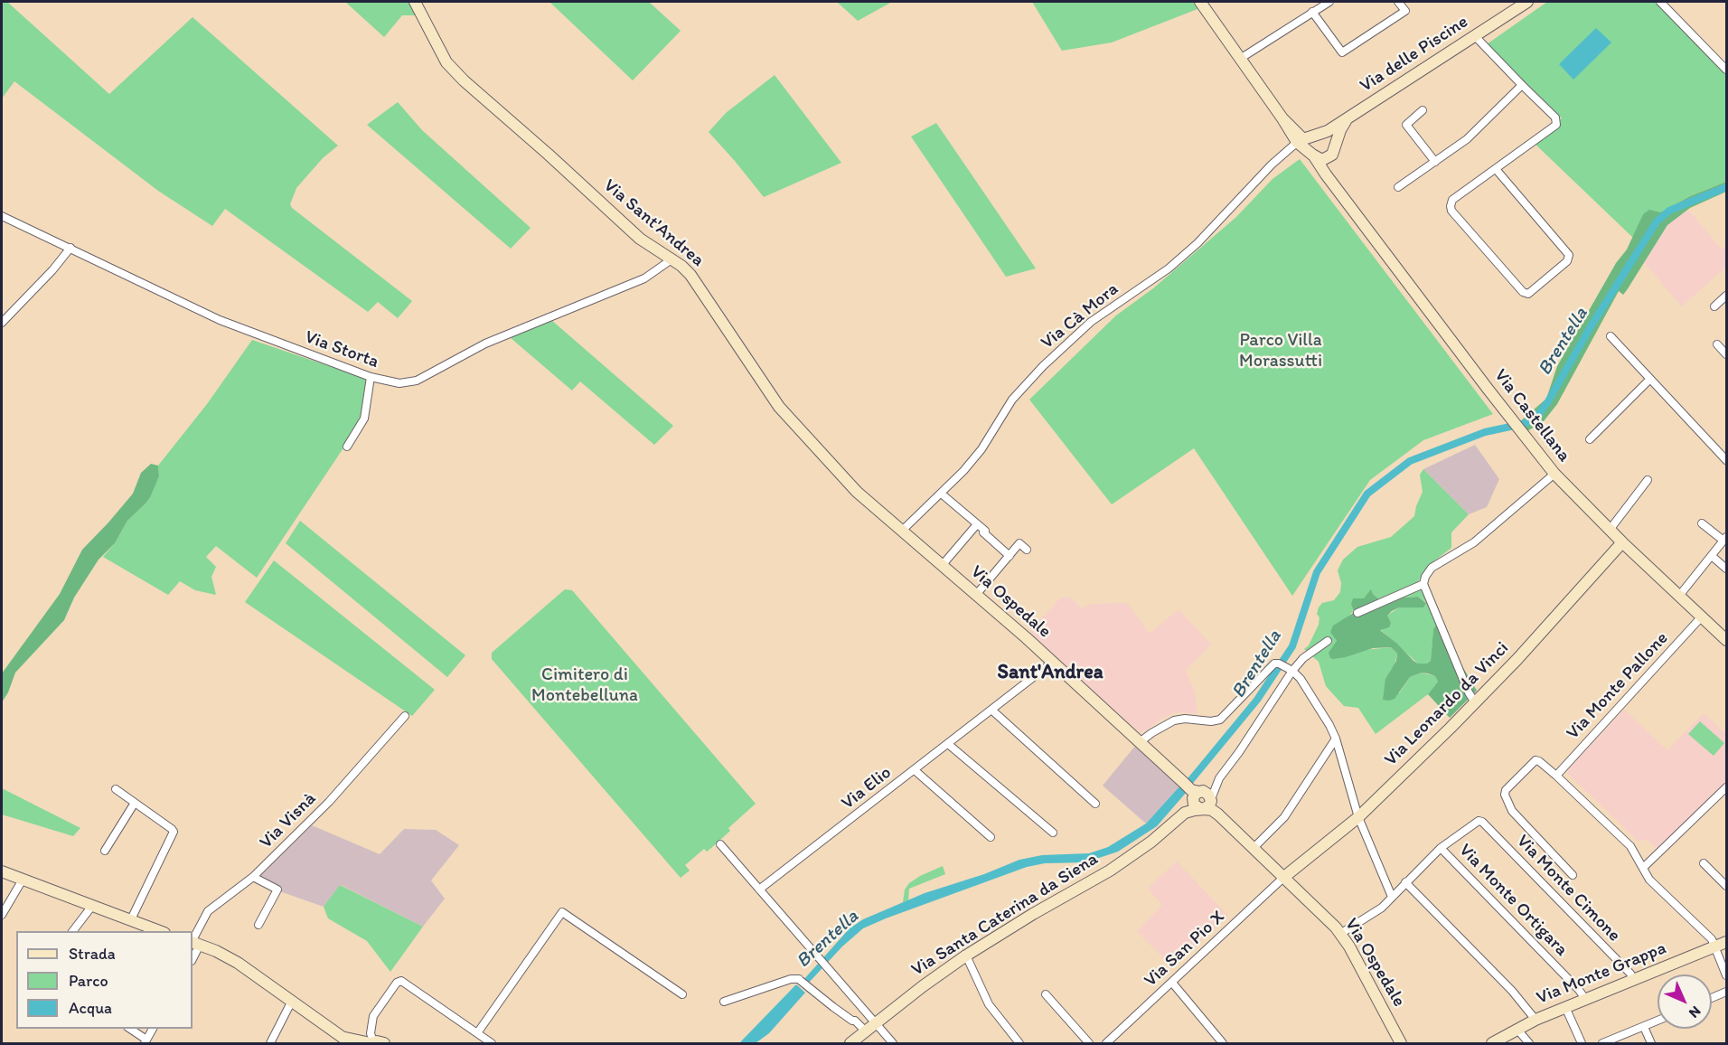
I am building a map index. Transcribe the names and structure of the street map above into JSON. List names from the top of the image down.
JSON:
{
  "streets": {
    "street": [
      "Via delle Piscine",
      "Via Sant'Andrea",
      "Via Cà Mora",
      "Via Storta",
      "Via Castellana",
      "Via Ospedale",
      "Via Monte Pallone",
      "Via Leonardo da Vinci",
      "Via Elio",
      "Via Visnà",
      "Via Monte Cimone",
      "Via Monte Ortigara",
      "Via Santa Caterina da Siena",
      "Via San Pio X",
      "Via Monte Grappa"
    ]
  },
  "crossings": [
    ["Via delle Piscine", "Via Castellana"],
    ["Via Sant'Andrea", "Via Cà Mora"],
    ["Via Sant'Andrea", "Via Storta"],
    ["Via Sant'Andrea", "Via Ospedale"],
    ["Via Cà Mora", "Via Castellana"],
    ["Via Cà Mora", "Via Ospedale"],
    ["Via Castellana", "Via Monte Pallone"],
    ["Via Castellana", "Via Leonardo da Vinci"],
    ["Via Ospedale", "Via Leonardo da Vinci"],
    ["Via Ospedale", "Via Elio"],
    ["Via Ospedale", "Via Santa Caterina da Siena"],
    ["Via Ospedale", "Via San Pio X"],
    ["Via Leonardo da Vinci", "Via San Pio X"],
    ["Via Monte Cimone", "Via Monte Ortigara"],
    ["Via Monte Cimone", "Via Monte Grappa"],
    ["Via Monte Ortigara", "Via Monte Grappa"]
  ],
  "districts": ["Sant'Andrea"],
  "water": ["Brentella"],
  "parks": ["Parco Villa Morassutti", "Cimitero di Montebelluna"],
  "legend": ["Strada", "Parco", "Acqua"],
  "north": "bottom right"
}
